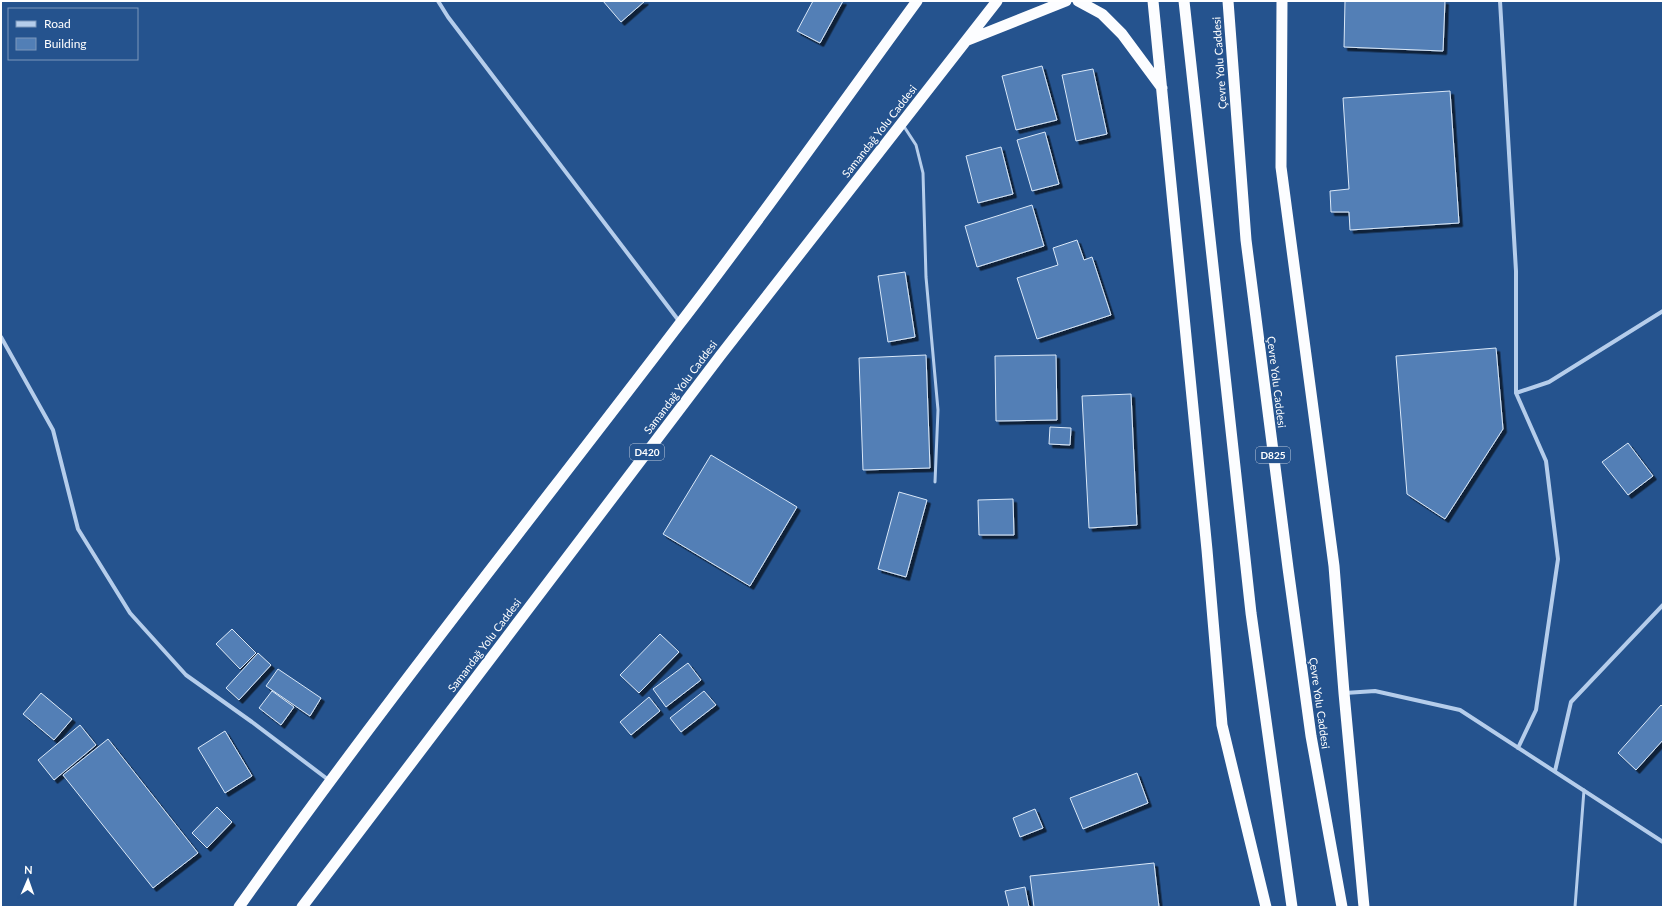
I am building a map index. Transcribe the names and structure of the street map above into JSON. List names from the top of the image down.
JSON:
{
  "streets": {
    "highway": [
      "Çevre Yolu Caddesi",
      "Samandağ Yolu Caddesi",
      "D420",
      "D825"
    ]
  },
  "legend": ["Road", "Building"],
  "north": "top"
}
